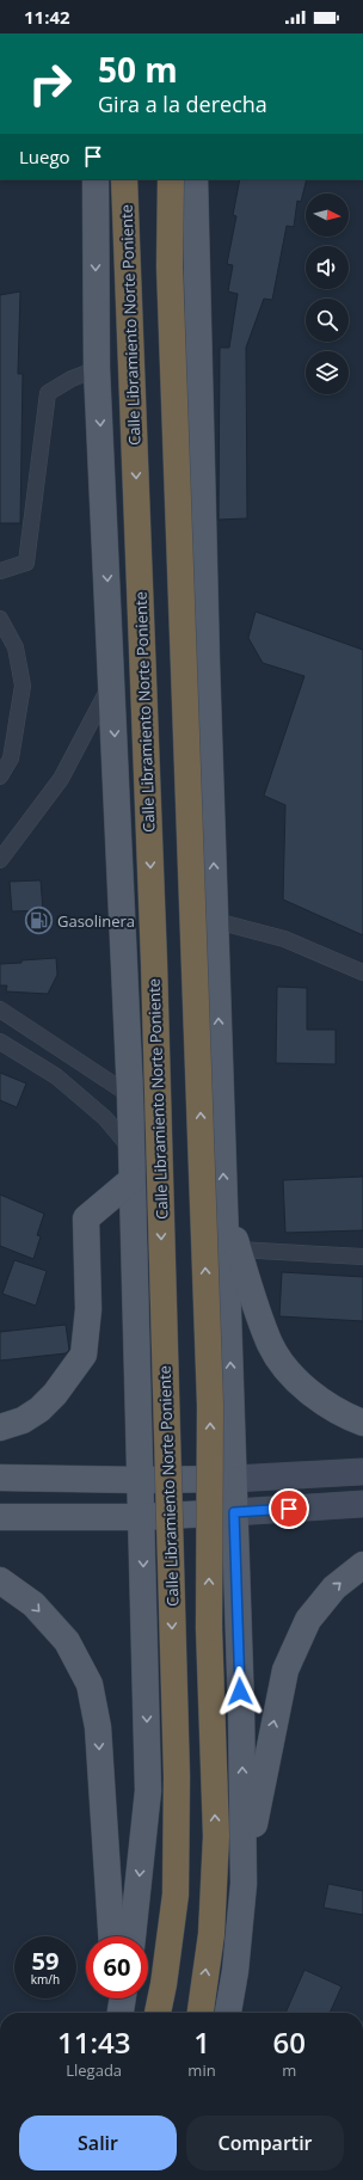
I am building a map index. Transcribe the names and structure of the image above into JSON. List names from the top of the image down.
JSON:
{
  "streets": {
    "highway": ["Calle Libramiento Norte Poniente"]
  },
  "places": {
    "fuel station": ["Gasolinera"]
  },
  "north": "right",
  "page": {
    "status": "11:42",
    "turn": ["50 m", "Gira a la derecha"],
    "then": "Luego",
    "speed": "59 km/h",
    "limit": "60",
    "eta": [
      "11:43",
      "Llegada",
      "1",
      "min",
      "60",
      "m"
    ],
    "buttons": ["Salir", "Compartir"]
  }
}
